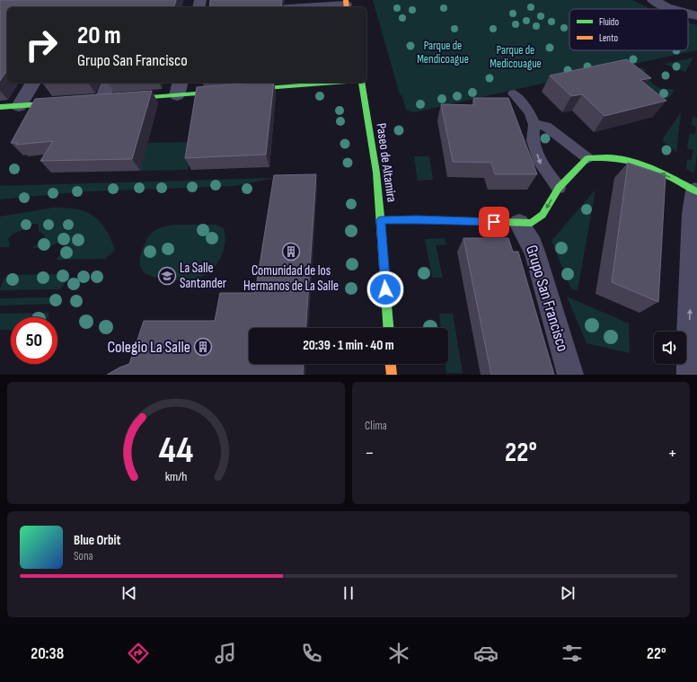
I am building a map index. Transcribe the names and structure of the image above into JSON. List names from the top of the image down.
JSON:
{
  "streets": {
    "street": ["Paseo de Altamira", "Grupo San Francisco"]
  },
  "parks": ["Parque de Mendicoague", "Parque de Medicouague"],
  "places": {
    "building": ["Comunidad de los Hermanos de La Salle", "Colegio La Salle"],
    "school or university": ["La Salle Santander"]
  },
  "legend": ["Fluido", "Lento"],
  "page": {
    "turn": ["20 m", "Grupo San Francisco"],
    "limit": "50",
    "trip": "20:39 · 1 min · 40 m",
    "tile": "Clima",
    "heat": ["−", "22°", "+"],
    "song": ["Blue Orbit", "Sona"],
    "tabs": ["20:38", "22°"],
    "gauge": ["44", "km/h"]
  }
}
